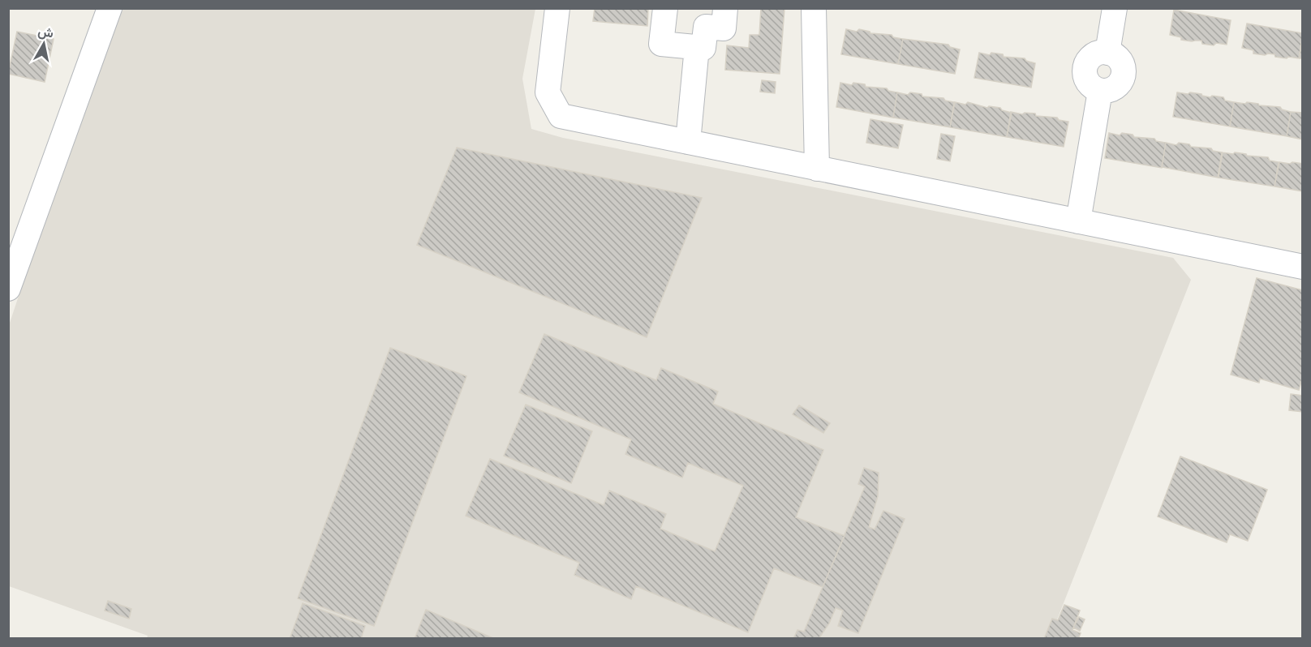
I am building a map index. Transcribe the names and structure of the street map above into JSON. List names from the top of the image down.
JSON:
{
  "north": "top"
}
